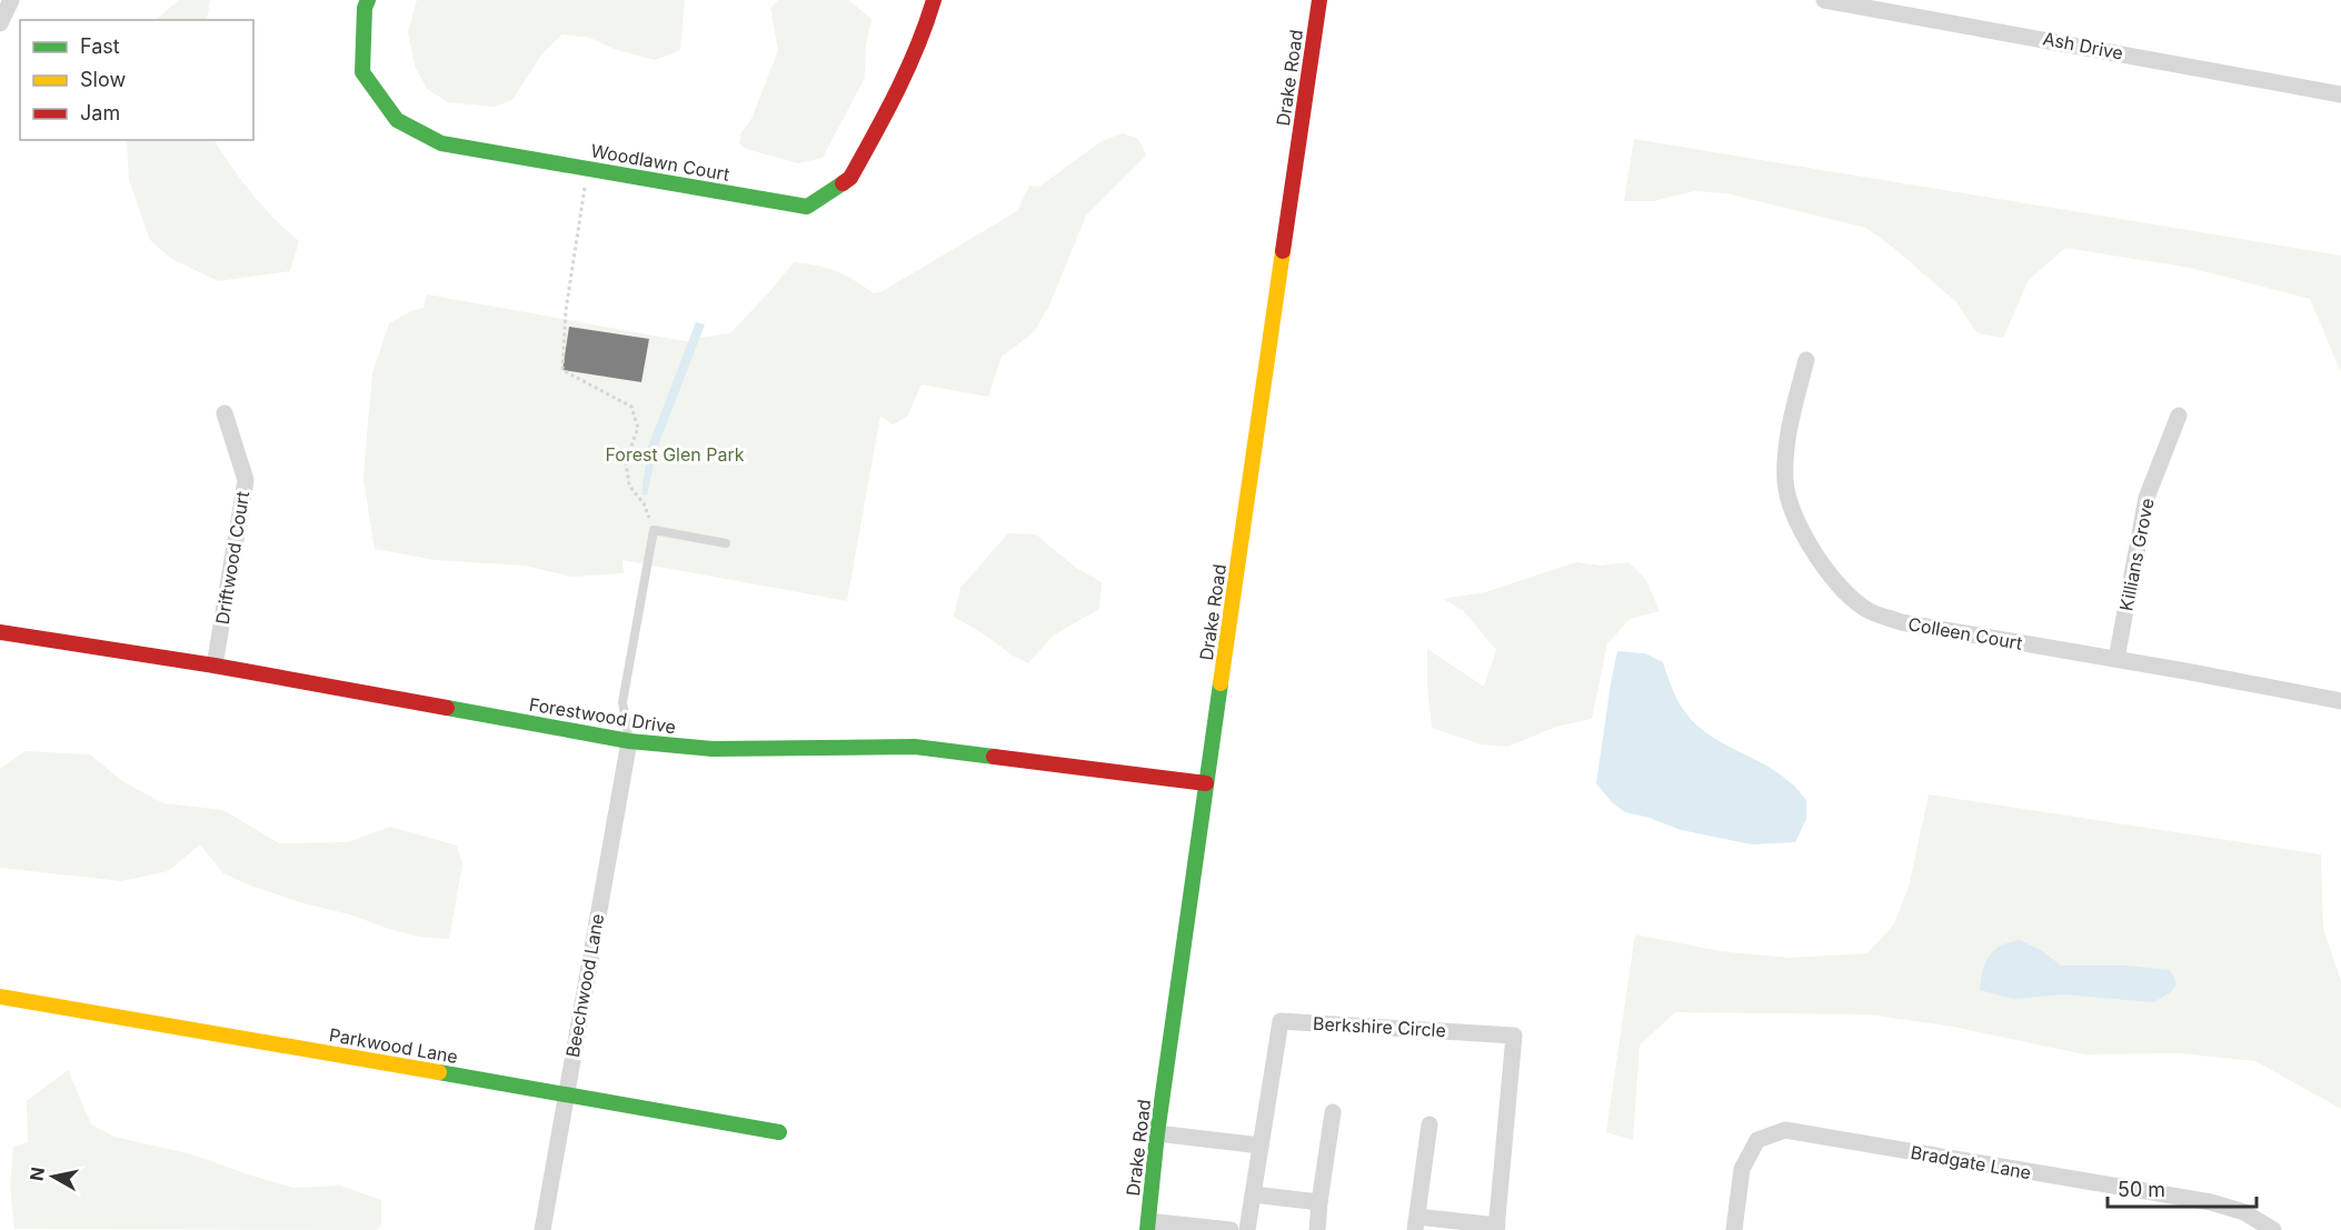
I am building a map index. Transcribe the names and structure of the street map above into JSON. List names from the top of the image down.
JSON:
{
  "streets": {
    "street": [
      "Ash Drive",
      "Drake Road",
      "Woodlawn Court",
      "Killians Grove",
      "Driftwood Court",
      "Colleen Court",
      "Forestwood Drive",
      "Beechwood Lane",
      "Berkshire Circle",
      "Parkwood Lane",
      "Bradgate Lane"
    ]
  },
  "crossings": [
    ["Drake Road", "Forestwood Drive"],
    ["Killians Grove", "Colleen Court"],
    ["Driftwood Court", "Forestwood Drive"],
    ["Forestwood Drive", "Beechwood Lane"],
    ["Beechwood Lane", "Parkwood Lane"]
  ],
  "parks": ["Forest Glen Park"],
  "legend": ["Fast", "Slow", "Jam"],
  "scale_bar": "50 m",
  "north": "left"
}
